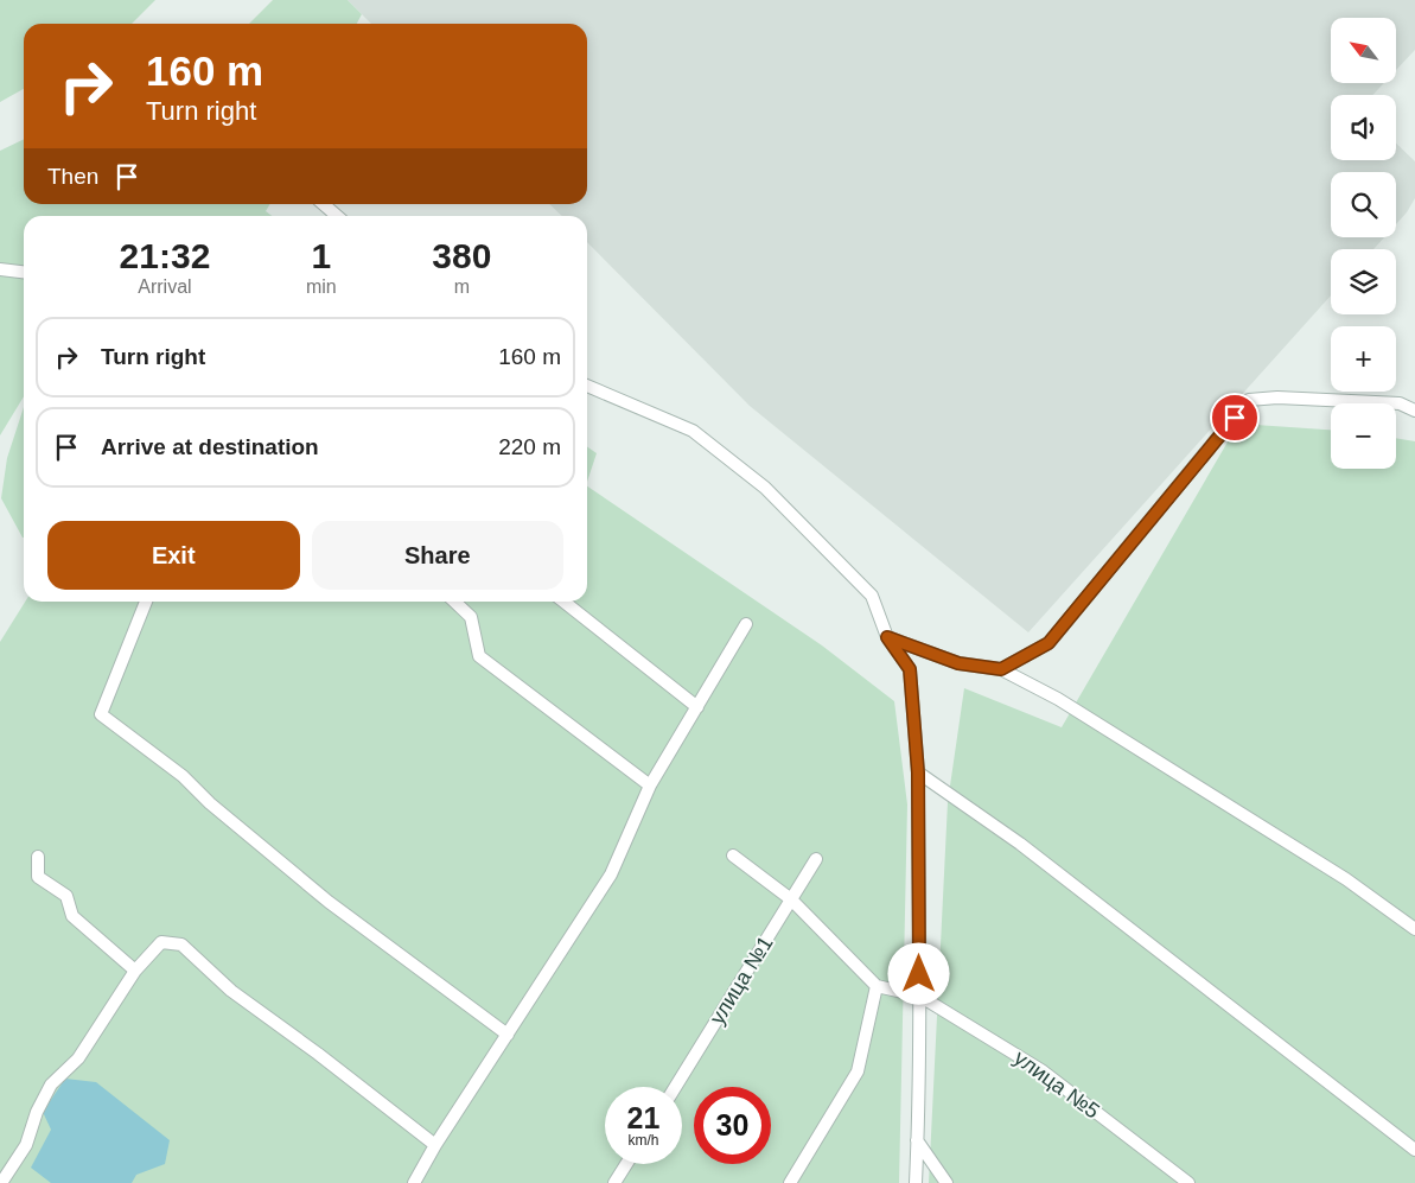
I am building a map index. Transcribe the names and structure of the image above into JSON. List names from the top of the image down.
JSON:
{
  "streets": {
    "street": ["улица №1", "улица №5"]
  },
  "north": "top left",
  "page": {
    "map_buttons": ["+", "−"],
    "turn": ["160 m", "Turn right"],
    "then": "Then",
    "eta": [
      "21:32",
      "Arrival",
      "1",
      "min",
      "380",
      "m"
    ],
    "list": [
      {
        "name": "Turn right",
        "value": "160 m"
      },
      {
        "name": "Arrive at destination",
        "value": "220 m"
      }
    ],
    "buttons": ["Exit", "Share"],
    "speed": "21 km/h",
    "limit": "30"
  }
}
